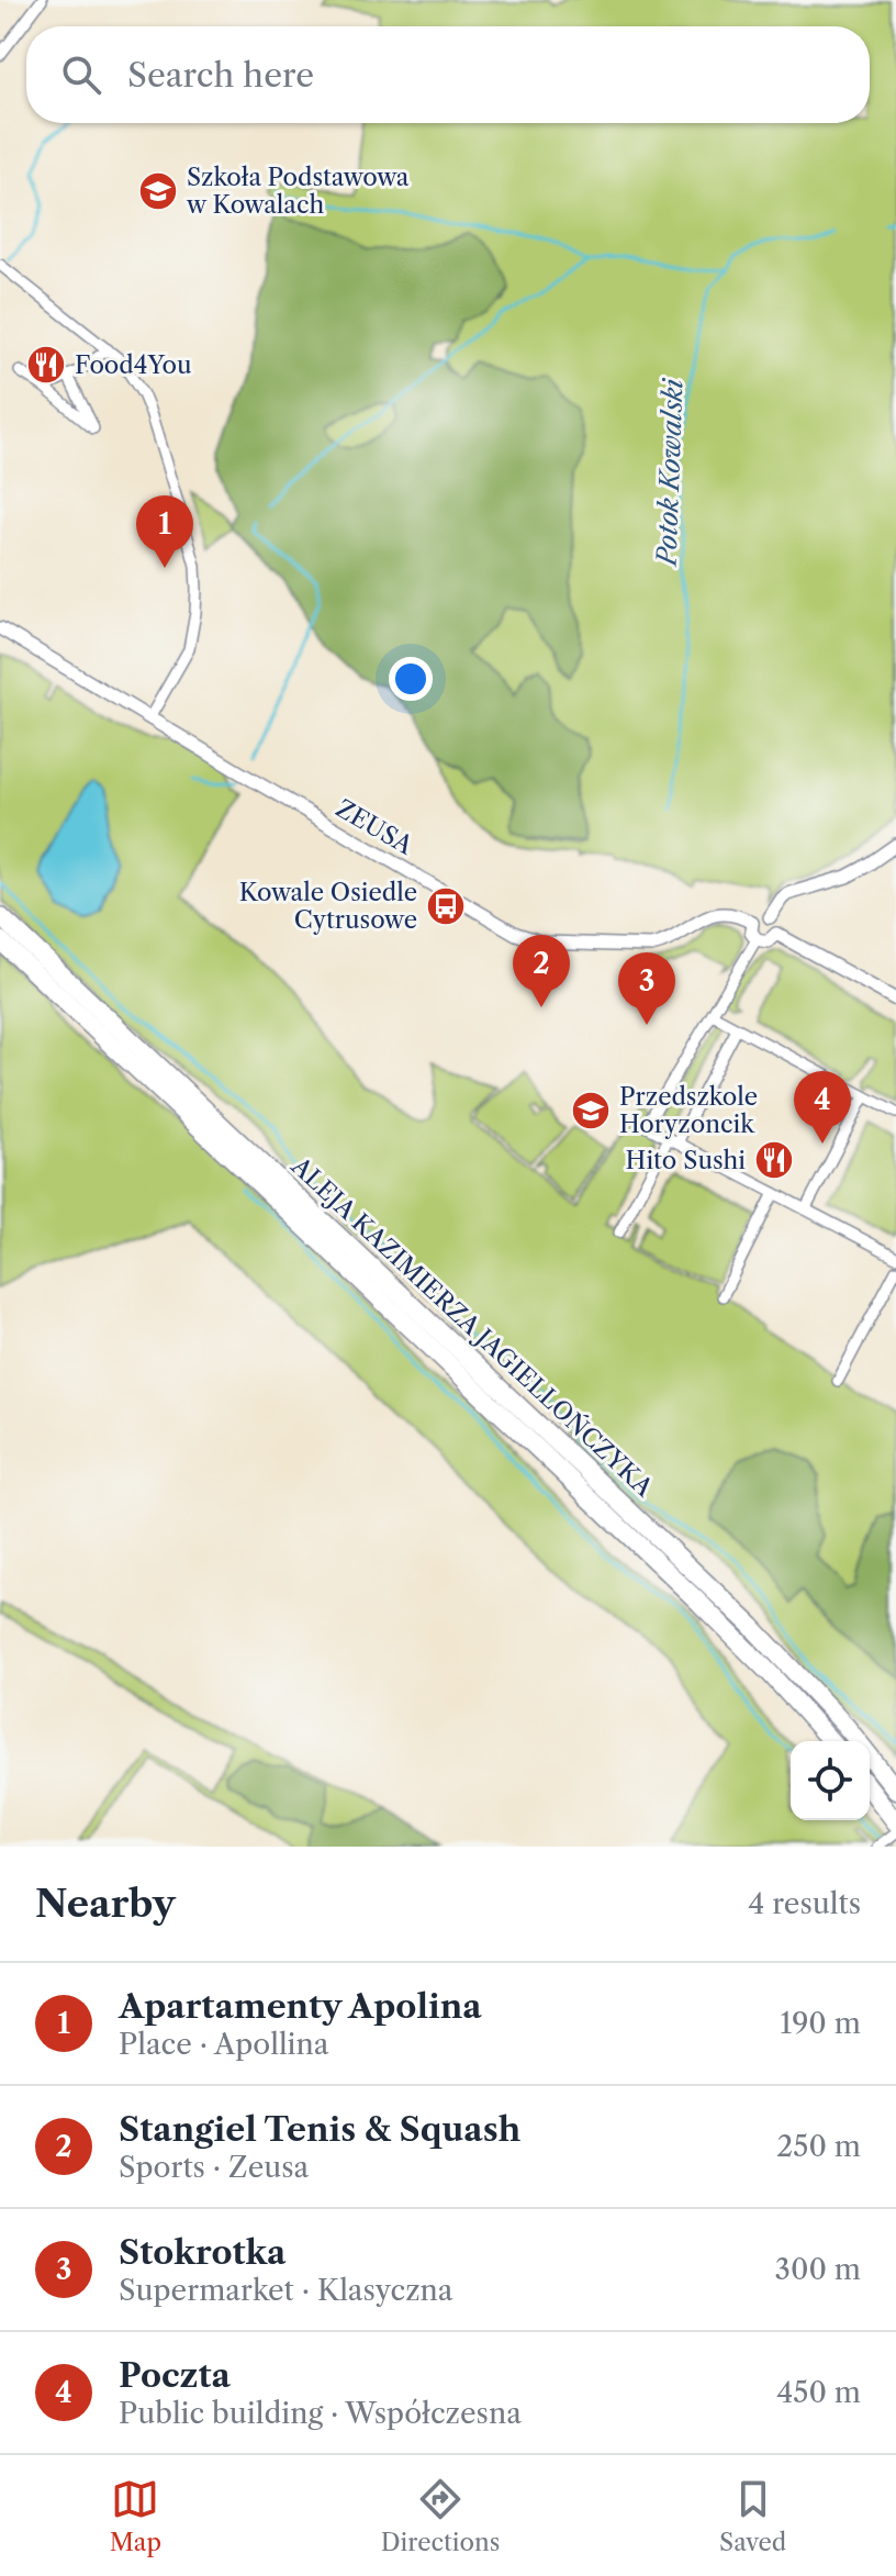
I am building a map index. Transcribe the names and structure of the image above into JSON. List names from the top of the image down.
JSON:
{
  "streets": {
    "highway": ["ALEJA KAZIMIERZA JAGIELLOŃCZYKA"],
    "street": ["ZEUSA"]
  },
  "water": ["Potok Kowalski"],
  "places": {
    "school or university": ["Szkoła Podstawowa w Kowalach", "Przedszkole Horyzoncik"],
    "restaurant": ["Food4You", "Hito Sushi"],
    "bus stop": ["Kowale Osiedle Cytrusowe"]
  },
  "page": {
    "search": "Search here",
    "pins": [
      "1",
      "2",
      "3",
      "4"
    ],
    "heading": ["Nearby", "4 results"],
    "list": [
      {
        "mark": "1",
        "name": "Apartamenty Apolina",
        "note": "Place · Apollina",
        "value": "190 m"
      },
      {
        "mark": "2",
        "name": "Stangiel Tenis & Squash",
        "note": "Sports · Zeusa",
        "value": "250 m"
      },
      {
        "mark": "3",
        "name": "Stokrotka",
        "note": "Supermarket · Klasyczna",
        "value": "300 m"
      },
      {
        "mark": "4",
        "name": "Poczta",
        "note": "Public building · Współczesna",
        "value": "450 m"
      }
    ],
    "nav": ["Map", "Directions", "Saved"]
  }
}
